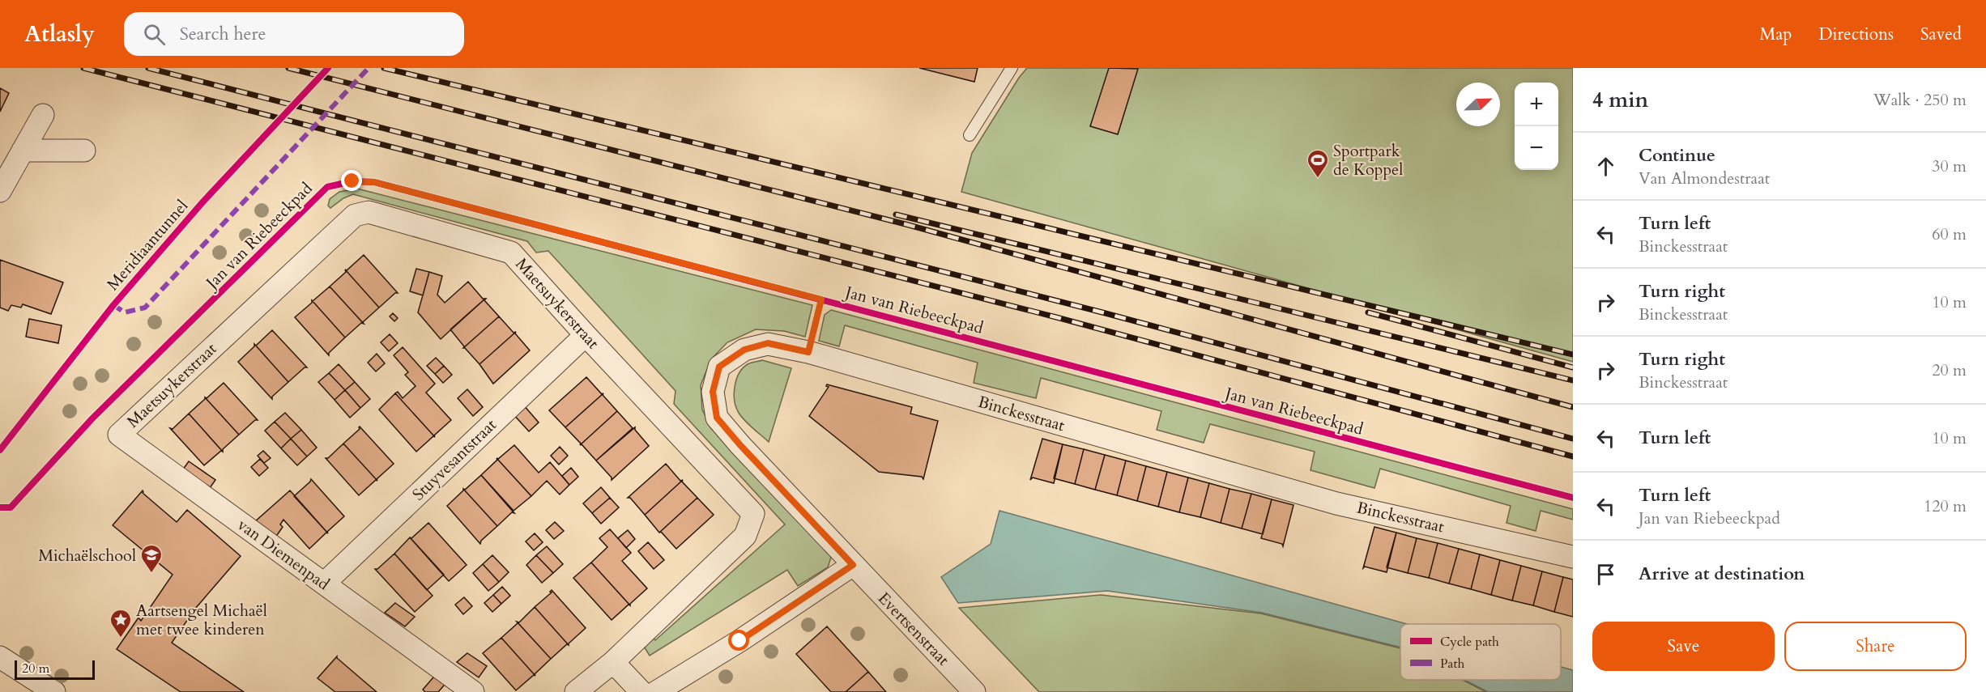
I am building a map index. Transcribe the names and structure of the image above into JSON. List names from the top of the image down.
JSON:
{
  "streets": {
    "street": [
      "Maetsuykerstraat",
      "Binckesstraat",
      "Stuyvesantstraat",
      "van Diemenpad",
      "Evertsenstraat"
    ],
    "cycle path": ["Jan van Riebeeckpad", "Meridiaantunnel"]
  },
  "crossings": [
    ["Maetsuykerstraat", "Stuyvesantstraat"],
    ["Maetsuykerstraat", "van Diemenpad"],
    ["Binckesstraat", "Evertsenstraat"],
    ["Stuyvesantstraat", "van Diemenpad"]
  ],
  "places": {
    "sports": ["Sportpark de Koppel"],
    "school or university": ["Michaëlschool"],
    "place": ["Aartsengel Michaël met twee kinderen"]
  },
  "legend": ["Cycle path", "Path"],
  "scale_bar": "20 m",
  "north": "top right",
  "page": {
    "header": "Atlasly",
    "search": "Search here",
    "nav": ["Map", "Directions", "Saved"],
    "heading": ["4 min", "Walk · 250 m"],
    "map_buttons": ["+", "−"],
    "list": [
      ["Continue", "Van Almondestraat", "30 m"],
      ["Turn left", "Binckesstraat", "60 m"],
      ["Turn right", "Binckesstraat", "10 m"],
      ["Turn right", "Binckesstraat", "20 m"],
      ["Turn left", "10 m"],
      ["Turn left", "Jan van Riebeeckpad", "120 m"],
      "Arrive at destination"
    ],
    "buttons": ["Save", "Share"],
    "scale": "20 m"
  }
}
